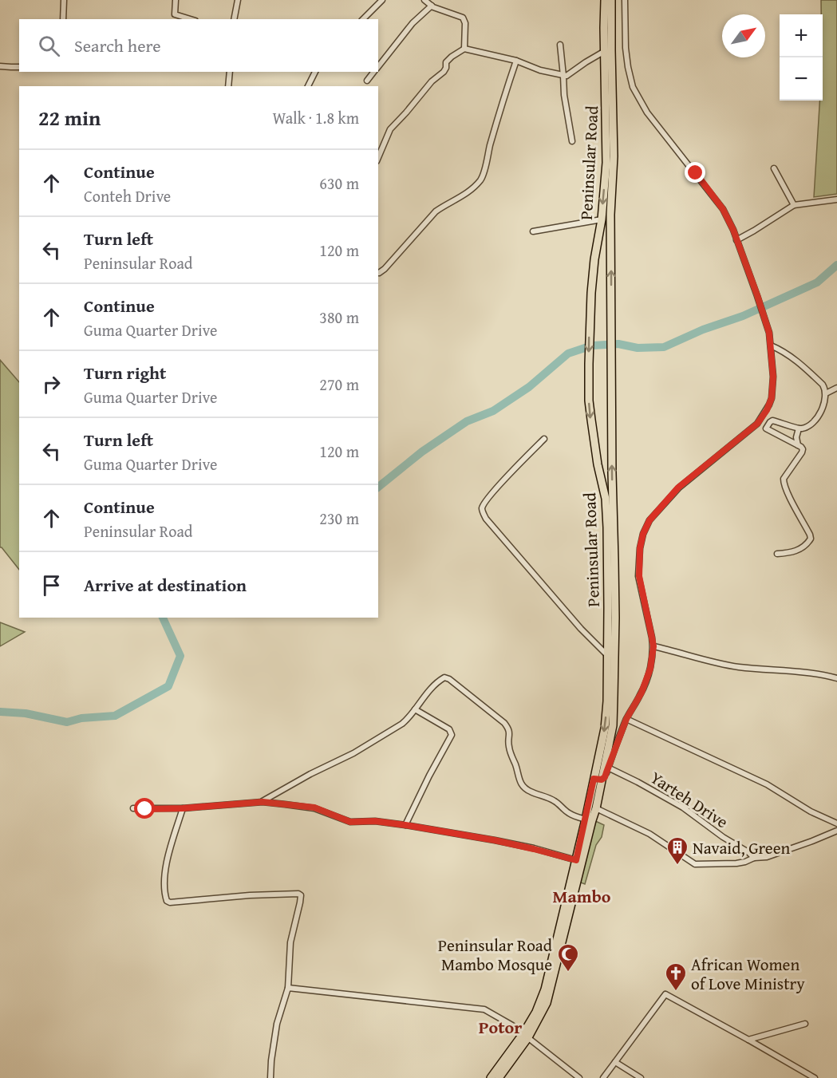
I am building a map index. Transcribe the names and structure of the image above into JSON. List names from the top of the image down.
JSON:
{
  "streets": {
    "main road": ["Peninsular Road"],
    "street": ["Yarteh Drive"]
  },
  "districts": ["Mambo", "Potor"],
  "places": {
    "building": ["Navaid, Green"],
    "mosque": ["Peninsular Road Mambo Mosque"],
    "church": ["African Women of Love Ministry"]
  },
  "north": "top right",
  "page": {
    "map_buttons": ["+", "−"],
    "search": "Search here",
    "heading": ["22 min", "Walk · 1.8 km"],
    "list": [
      ["Continue", "Conteh Drive", "630 m"],
      ["Turn left", "Peninsular Road", "120 m"],
      ["Continue", "Guma Quarter Drive", "380 m"],
      ["Turn right", "Guma Quarter Drive", "270 m"],
      ["Turn left", "Guma Quarter Drive", "120 m"],
      ["Continue", "Peninsular Road", "230 m"],
      "Arrive at destination"
    ]
  }
}
